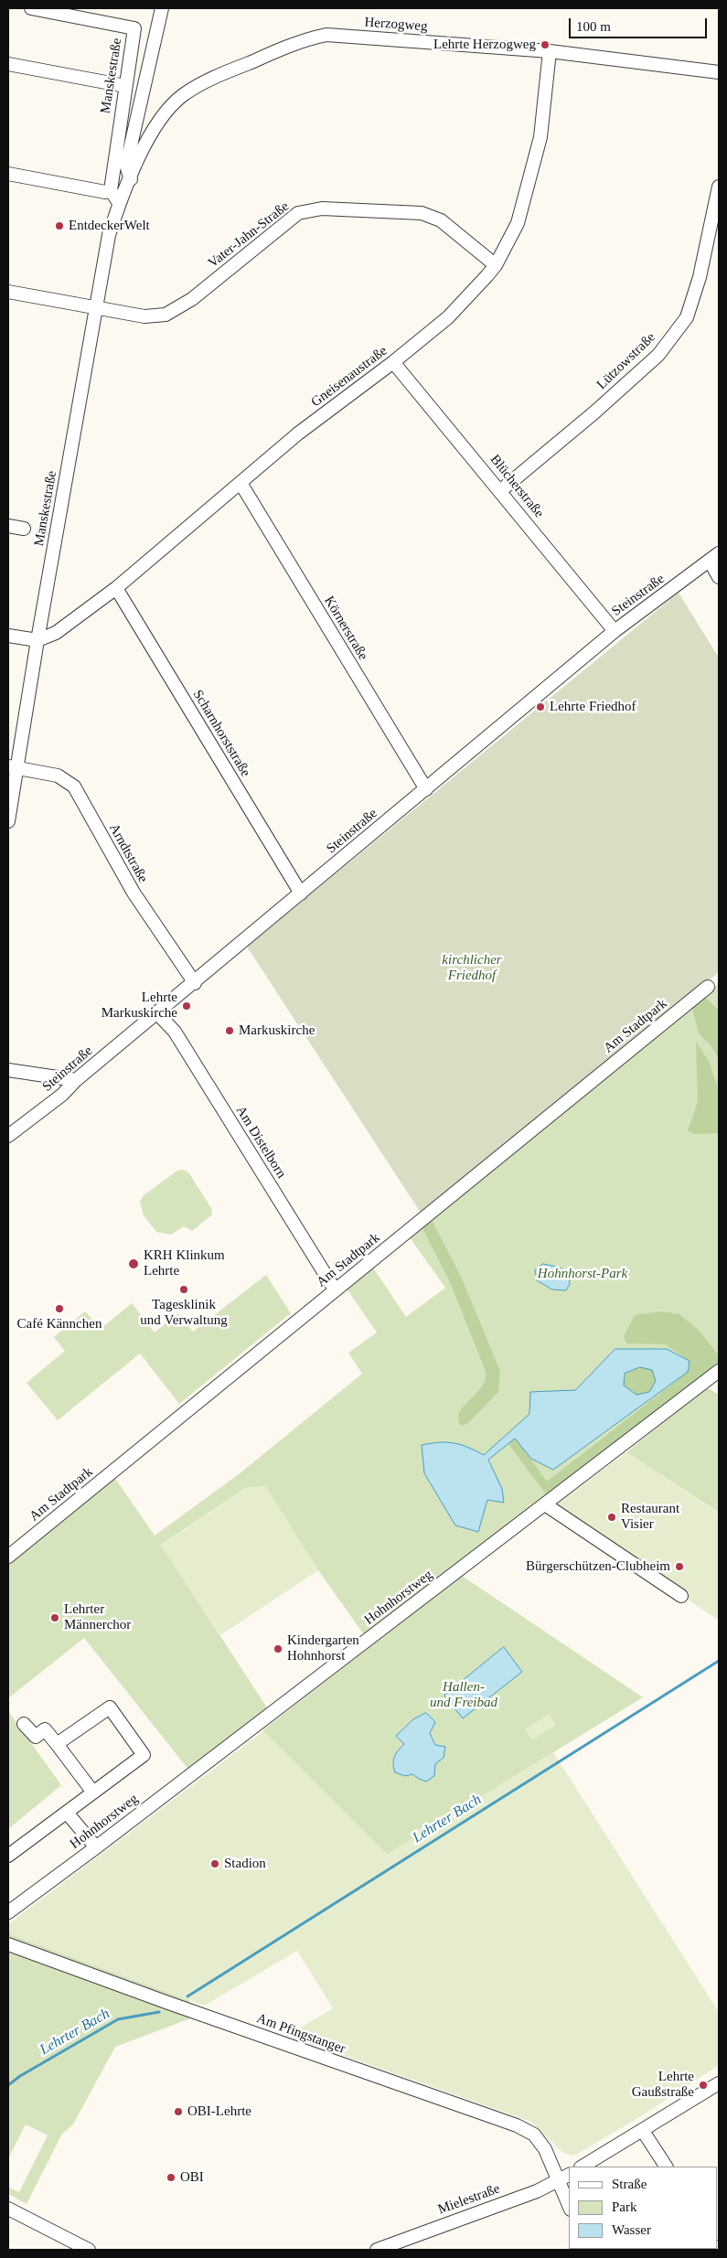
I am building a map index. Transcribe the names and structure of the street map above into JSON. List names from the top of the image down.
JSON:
{
  "streets": {
    "street": [
      "Herzogweg",
      "Manskestraße",
      "Vater-Jahn-Straße",
      "Lützowstraße",
      "Gneisenaustraße",
      "Blücherstraße",
      "Steinstraße",
      "Körnerstraße",
      "Scharnhorststraße",
      "Arndtstraße",
      "Am Stadtpark",
      "Am Distelborn",
      "Hohnhorstweg",
      "Am Pfingstanger",
      "Mielestraße"
    ]
  },
  "crossings": [
    ["Herzogweg", "Manskestraße"],
    ["Herzogweg", "Gneisenaustraße"],
    ["Manskestraße", "Vater-Jahn-Straße"],
    ["Manskestraße", "Gneisenaustraße"],
    ["Manskestraße", "Arndtstraße"],
    ["Vater-Jahn-Straße", "Gneisenaustraße"],
    ["Lützowstraße", "Blücherstraße"],
    ["Gneisenaustraße", "Blücherstraße"],
    ["Gneisenaustraße", "Körnerstraße"],
    ["Gneisenaustraße", "Scharnhorststraße"],
    ["Blücherstraße", "Steinstraße"],
    ["Steinstraße", "Körnerstraße"],
    ["Steinstraße", "Scharnhorststraße"],
    ["Steinstraße", "Arndtstraße"],
    ["Steinstraße", "Am Distelborn"],
    ["Am Stadtpark", "Am Distelborn"],
    ["Am Pfingstanger", "Mielestraße"]
  ],
  "water": ["Lehrter Bach"],
  "parks": ["kirchlicher Friedhof", "Hohnhorst-Park", "Hallen- und Freibad"],
  "places": [
    "Lehrte Herzogweg",
    "EntdeckerWelt",
    "Lehrte Friedhof",
    "Lehrte Markuskirche",
    "Markuskirche",
    "KRH Klinkum Lehrte",
    "Tagesklinik und Verwaltung",
    "Café Kännchen",
    "Restaurant Visier",
    "Bürgerschützen-Clubheim",
    "Lehrter Männerchor",
    "Kindergarten Hohnhorst",
    "Stadion",
    "Lehrte Gaußstraße",
    "OBI-Lehrte",
    "OBI"
  ],
  "legend": ["Straße", "Park", "Wasser"],
  "scale_bar": "100 m"
}
